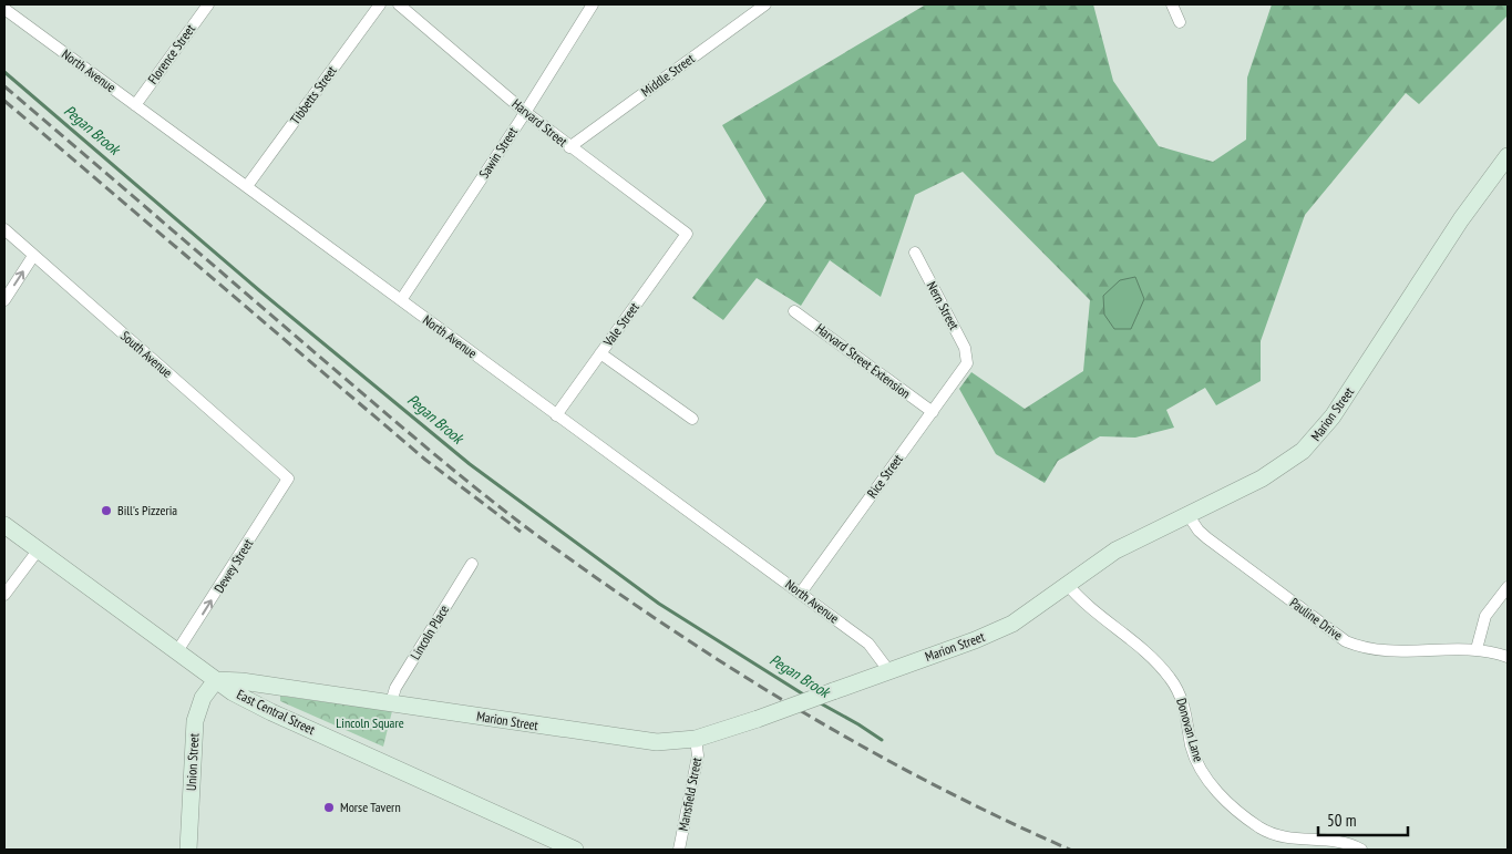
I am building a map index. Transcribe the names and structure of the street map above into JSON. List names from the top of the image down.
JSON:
{
  "streets": {
    "street": [
      "Florence Street",
      "North Avenue",
      "Middle Street",
      "Tibbetts Street",
      "Harvard Street",
      "Sawin Street",
      "Nern Street",
      "Vale Street",
      "South Avenue",
      "Harvard Street Extension",
      "Marion Street",
      "Rice Street",
      "Dewey Street",
      "Pauline Drive",
      "Lincoln Place",
      "East Central Street",
      "Donovan Lane",
      "Union Street",
      "Mansfield Street"
    ]
  },
  "crossings": [
    ["Florence Street", "North Avenue"],
    ["North Avenue", "Tibbetts Street"],
    ["North Avenue", "Sawin Street"],
    ["North Avenue", "Vale Street"],
    ["North Avenue", "Marion Street"],
    ["North Avenue", "Rice Street"],
    ["Middle Street", "Harvard Street"],
    ["Harvard Street", "Sawin Street"],
    ["Harvard Street", "Vale Street"],
    ["Nern Street", "Rice Street"],
    ["South Avenue", "Dewey Street"],
    ["Harvard Street Extension", "Rice Street"],
    ["Marion Street", "Pauline Drive"],
    ["Marion Street", "Lincoln Place"],
    ["Marion Street", "East Central Street"],
    ["Marion Street", "Donovan Lane"],
    ["Marion Street", "Union Street"],
    ["Marion Street", "Mansfield Street"],
    ["Dewey Street", "East Central Street"],
    ["East Central Street", "Union Street"]
  ],
  "one_way": ["Dewey Street"],
  "water": ["Pegan Brook"],
  "parks": ["Lincoln Square"],
  "places": ["Bill's Pizzeria", "Morse Tavern"],
  "scale_bar": "50 m"
}
